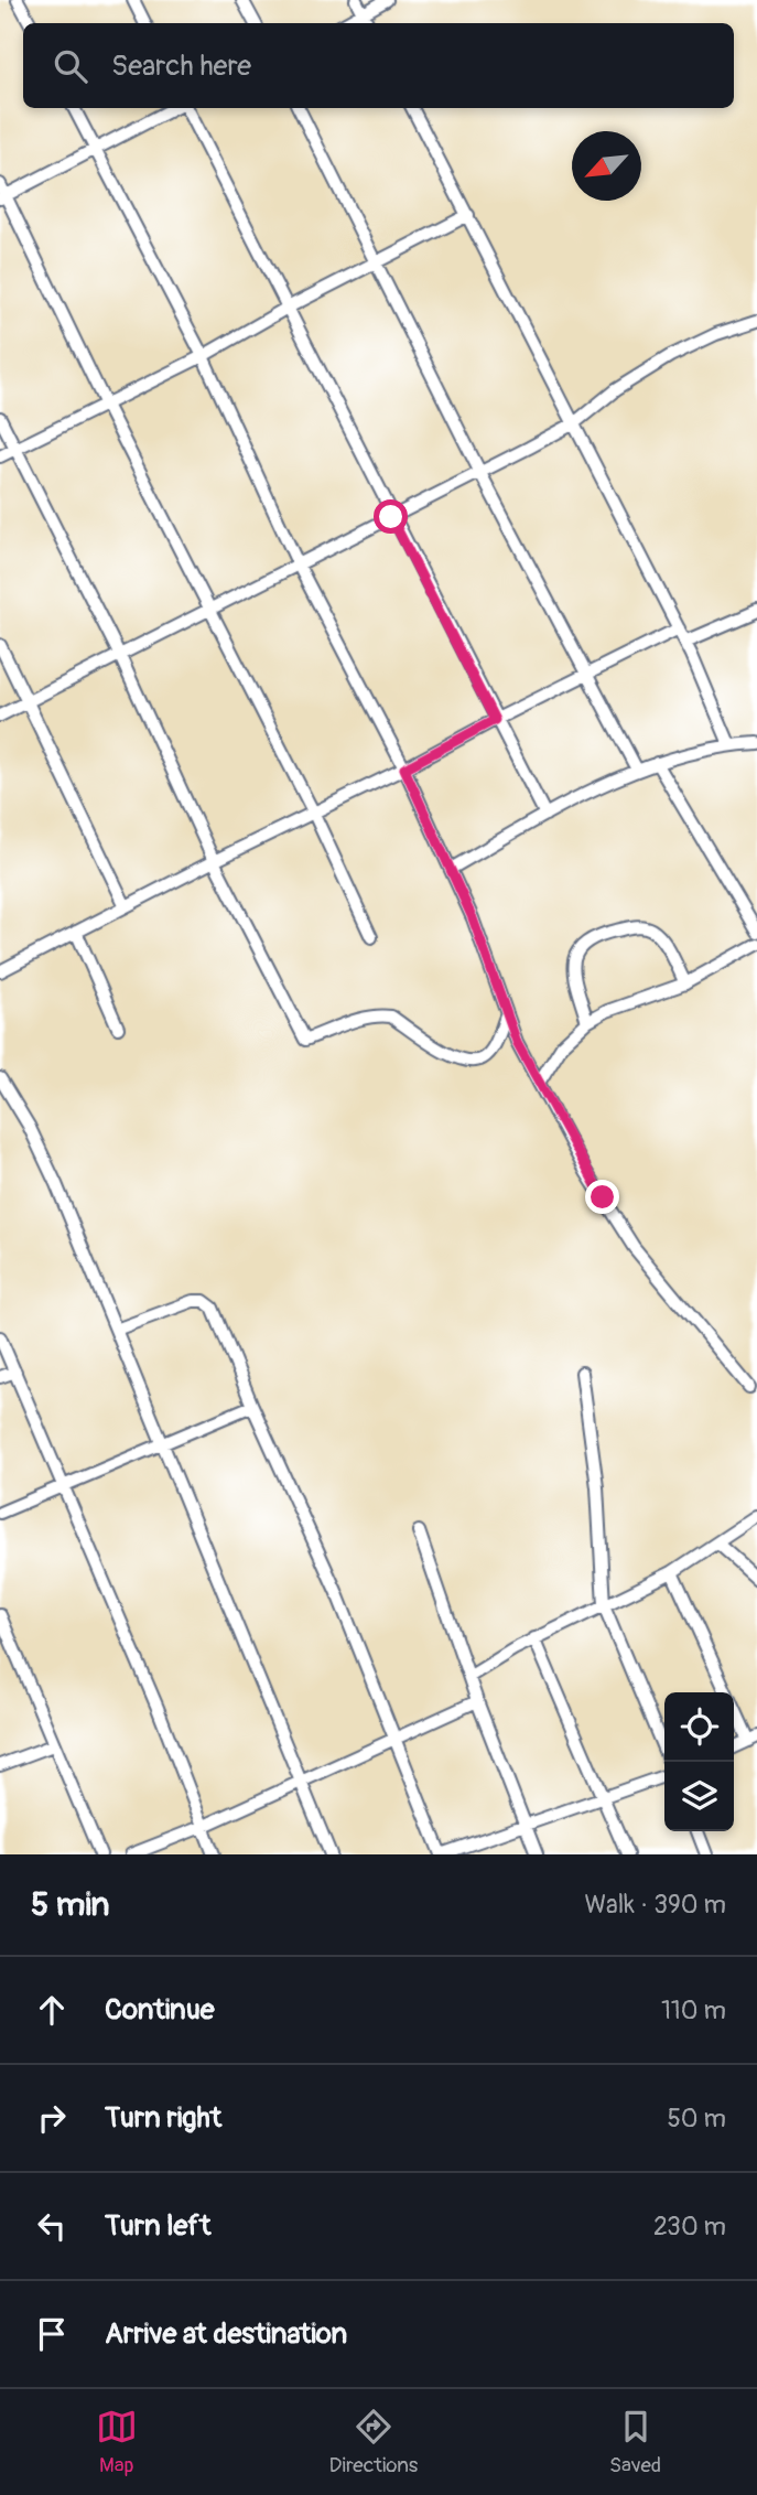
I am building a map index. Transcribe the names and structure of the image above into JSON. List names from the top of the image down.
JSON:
{
  "north": "bottom left",
  "page": {
    "search": "Search here",
    "heading": ["5 min", "Walk · 390 m"],
    "list": [
      ["Continue", "110 m"],
      ["Turn right", "50 m"],
      ["Turn left", "230 m"],
      "Arrive at destination"
    ],
    "nav": ["Map", "Directions", "Saved"]
  }
}
